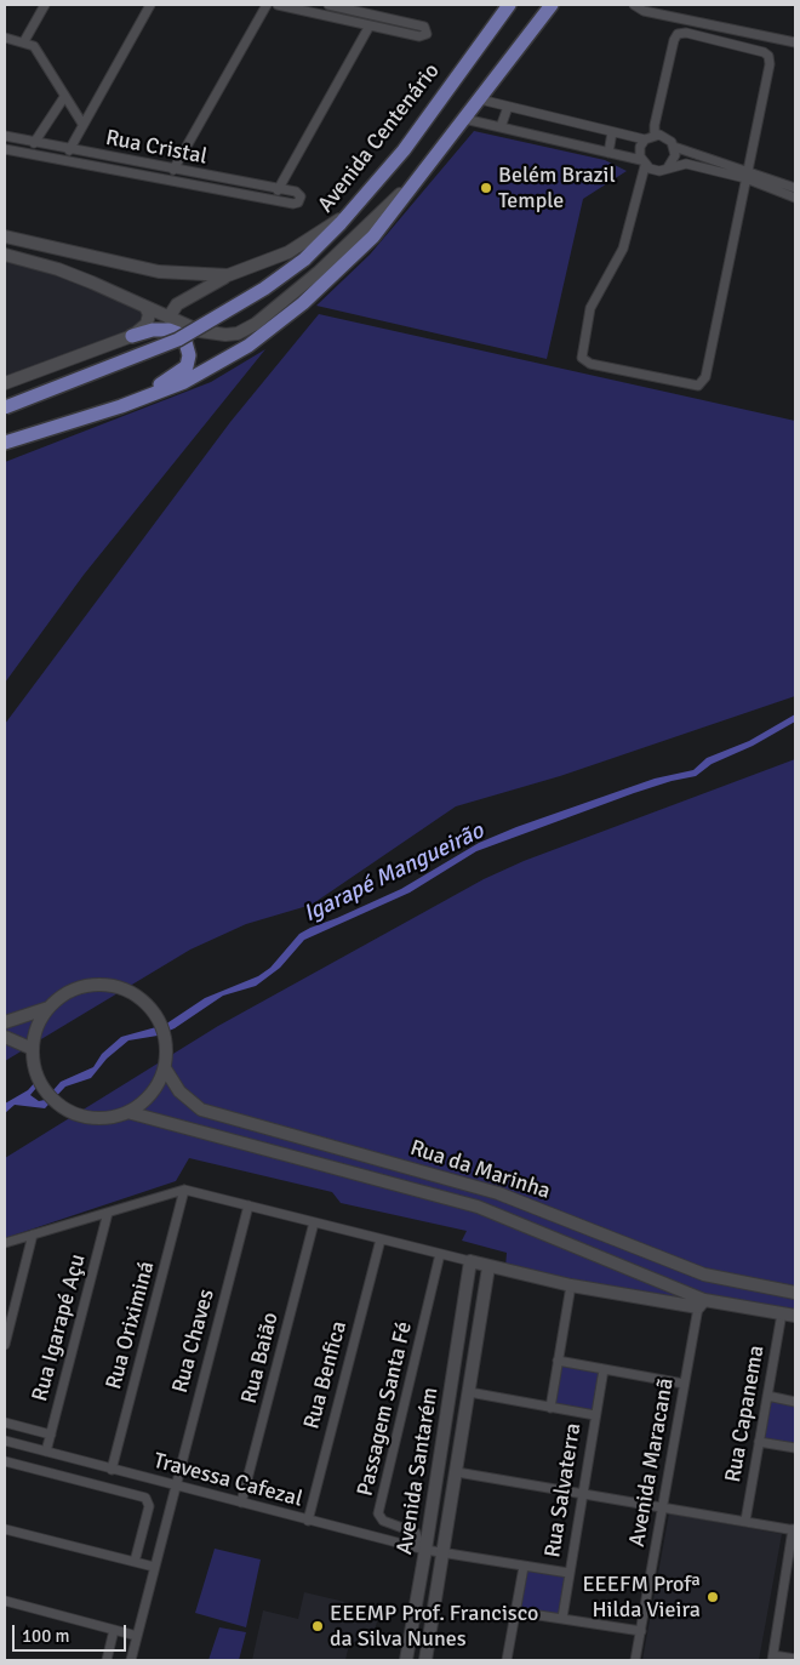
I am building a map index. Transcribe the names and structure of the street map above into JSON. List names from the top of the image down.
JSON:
{
  "streets": {
    "main road": ["Avenida Centenário", "Rua da Marinha", "Avenida Santarém"],
    "street": [
      "Rua Cristal",
      "Rua Oriximiná",
      "Rua Igarapé Açu",
      "Rua Chaves",
      "Rua Baião",
      "Rua Benfica",
      "Passagem Santa Fé",
      "Rua Capanema",
      "Avenida Maracanã",
      "Travessa Cafezal",
      "Rua Salvaterra"
    ]
  },
  "crossings": [
    ["Rua da Marinha", "Rua Oriximiná"],
    ["Rua da Marinha", "Rua Chaves"],
    ["Rua da Marinha", "Rua Baião"],
    ["Rua da Marinha", "Rua Benfica"],
    ["Rua da Marinha", "Passagem Santa Fé"],
    ["Rua da Marinha", "Rua Capanema"],
    ["Rua da Marinha", "Avenida Maracanã"],
    ["Rua da Marinha", "Avenida Santarém"],
    ["Rua Oriximiná", "Travessa Cafezal"],
    ["Rua Igarapé Açu", "Travessa Cafezal"],
    ["Rua Chaves", "Travessa Cafezal"],
    ["Rua Baião", "Travessa Cafezal"],
    ["Rua Benfica", "Travessa Cafezal"],
    ["Passagem Santa Fé", "Avenida Santarém"],
    ["Passagem Santa Fé", "Travessa Cafezal"],
    ["Avenida Santarém", "Travessa Cafezal"],
    ["Travessa Cafezal", "Rua Salvaterra"]
  ],
  "water": ["Igarapé Mangueirão"],
  "places": ["Belém Brazil Temple", "EEEFM Profª Hilda Vieira", "EEEMP Prof. Francisco da Silva Nunes"],
  "scale_bar": "100 m"
}
